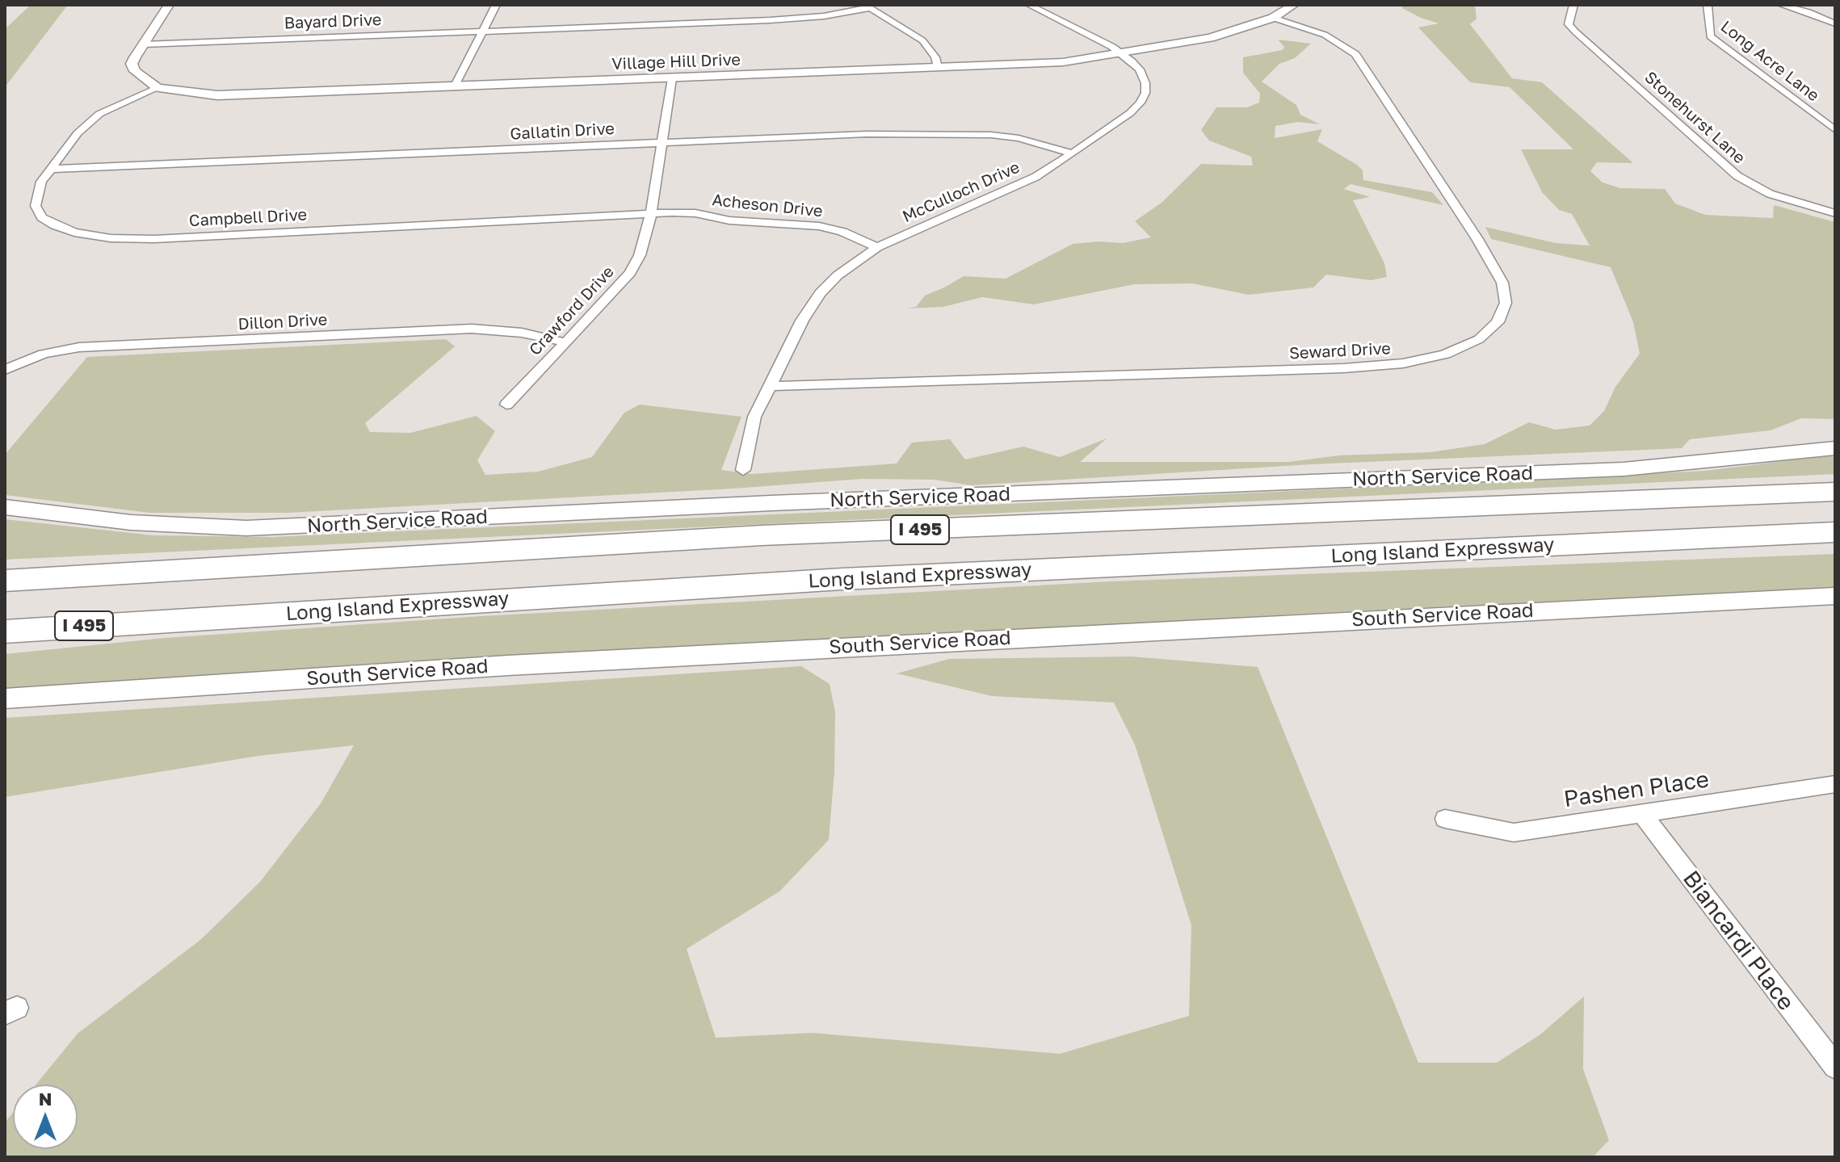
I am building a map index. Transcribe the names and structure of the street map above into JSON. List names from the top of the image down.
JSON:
{
  "streets": {
    "highway": ["I 495", "Long Island Expressway"],
    "main road": ["Village Hill Drive", "North Service Road", "South Service Road"],
    "street": [
      "Bayard Drive",
      "Long Acre Lane",
      "Stonehurst Lane",
      "Gallatin Drive",
      "McCulloch Drive",
      "Acheson Drive",
      "Campbell Drive",
      "Crawford Drive",
      "Dillon Drive",
      "Seward Drive",
      "Pashen Place",
      "Biancardi Place"
    ]
  },
  "crossings": [
    ["Village Hill Drive", "McCulloch Drive"],
    ["Village Hill Drive", "Campbell Drive"],
    ["Village Hill Drive", "Crawford Drive"],
    ["Village Hill Drive", "Seward Drive"],
    ["Gallatin Drive", "McCulloch Drive"],
    ["Gallatin Drive", "Campbell Drive"],
    ["Gallatin Drive", "Crawford Drive"],
    ["McCulloch Drive", "Acheson Drive"],
    ["McCulloch Drive", "Seward Drive"],
    ["Acheson Drive", "Campbell Drive"],
    ["Acheson Drive", "Crawford Drive"],
    ["Campbell Drive", "Crawford Drive"],
    ["Crawford Drive", "Dillon Drive"],
    ["Pashen Place", "Biancardi Place"]
  ],
  "north": "top"
}
